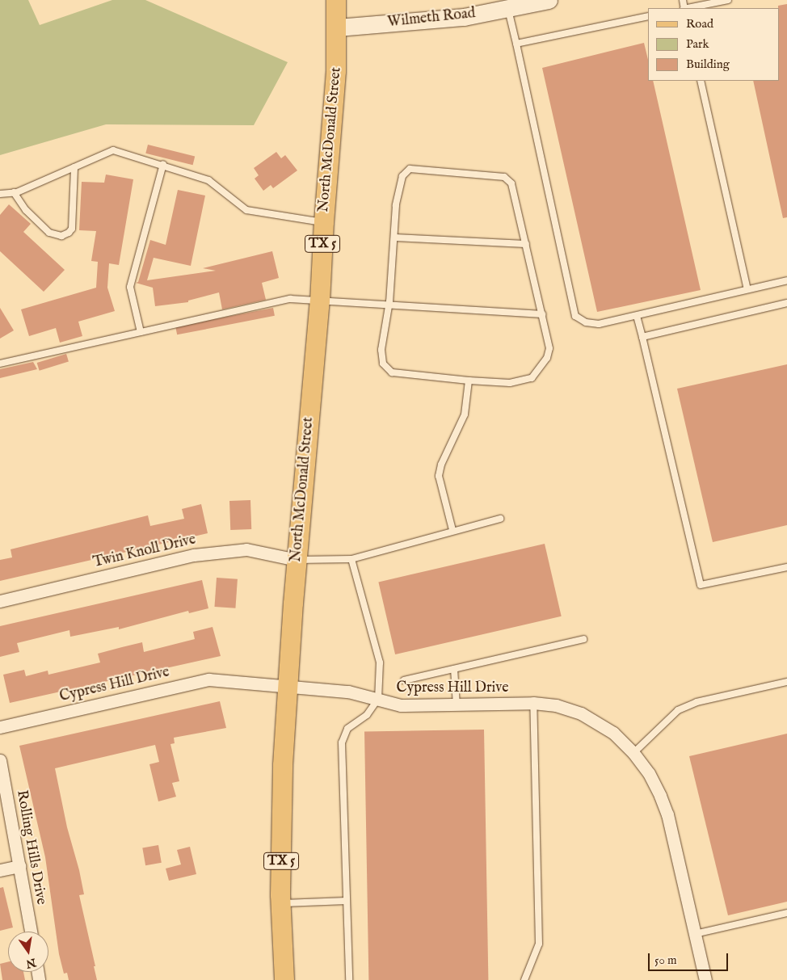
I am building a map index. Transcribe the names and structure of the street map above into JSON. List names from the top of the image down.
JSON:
{
  "streets": {
    "main road": ["Wilmeth Road", "North McDonald Street", "TX 5"],
    "street": ["Twin Knoll Drive", "Cypress Hill Drive", "Rolling Hills Drive"]
  },
  "crossings": [
    ["Wilmeth Road", "North McDonald Street"],
    ["North McDonald Street", "Twin Knoll Drive"],
    ["North McDonald Street", "Cypress Hill Drive"]
  ],
  "legend": ["Road", "Park", "Building"],
  "scale_bar": "50 m",
  "north": "bottom"
}
